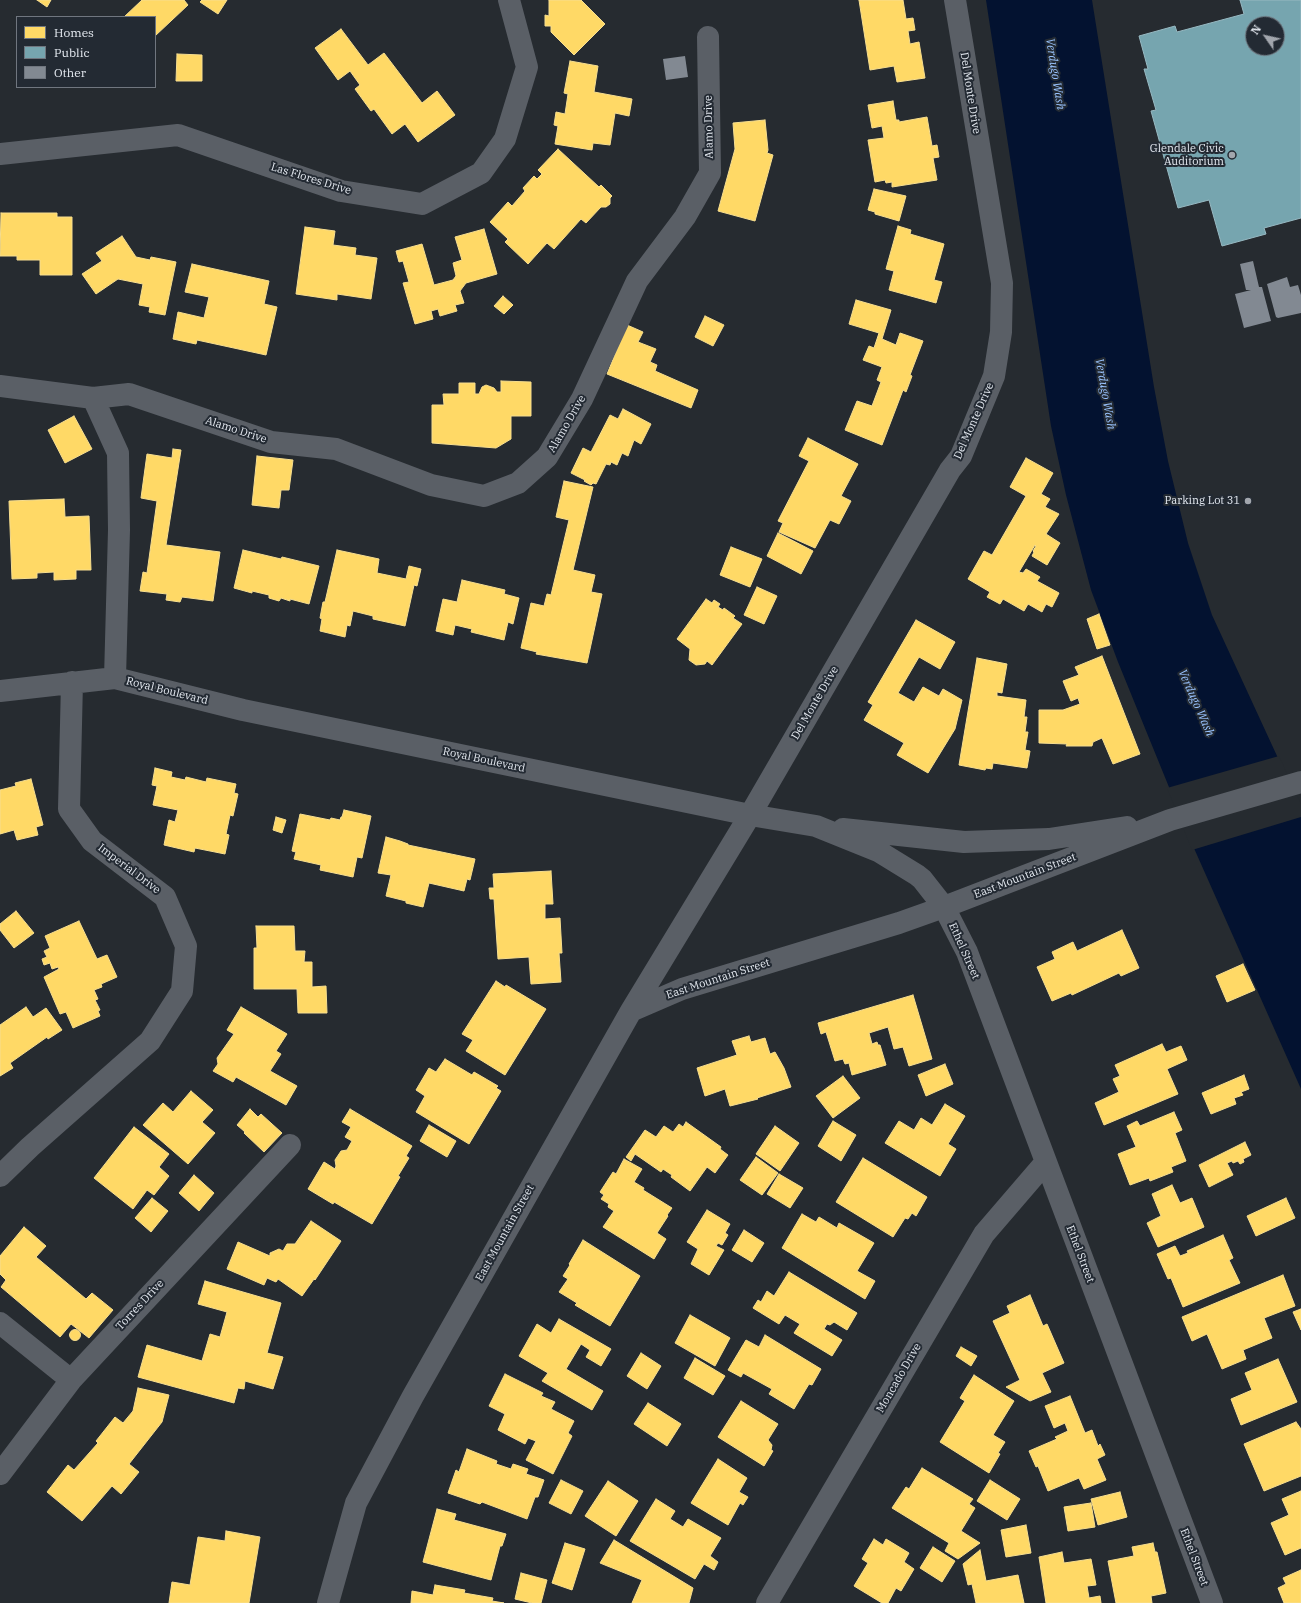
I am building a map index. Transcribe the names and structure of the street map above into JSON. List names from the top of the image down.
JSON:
{
  "streets": {
    "street": [
      "Del Monte Drive",
      "Alamo Drive",
      "Las Flores Drive",
      "Royal Boulevard",
      "Imperial Drive",
      "East Mountain Street",
      "Ethel Street",
      "Torres Drive",
      "Moncado Drive"
    ]
  },
  "crossings": [
    ["Del Monte Drive", "Royal Boulevard"],
    ["Del Monte Drive", "East Mountain Street"],
    ["Royal Boulevard", "Imperial Drive"],
    ["Royal Boulevard", "East Mountain Street"],
    ["Royal Boulevard", "Ethel Street"],
    ["East Mountain Street", "Ethel Street"],
    ["Ethel Street", "Moncado Drive"]
  ],
  "water": ["Verdugo Wash"],
  "places": ["Glendale Civic Auditorium", "Parking Lot 31"],
  "legend": ["Homes", "Public", "Other"],
  "north": "top left"
}
